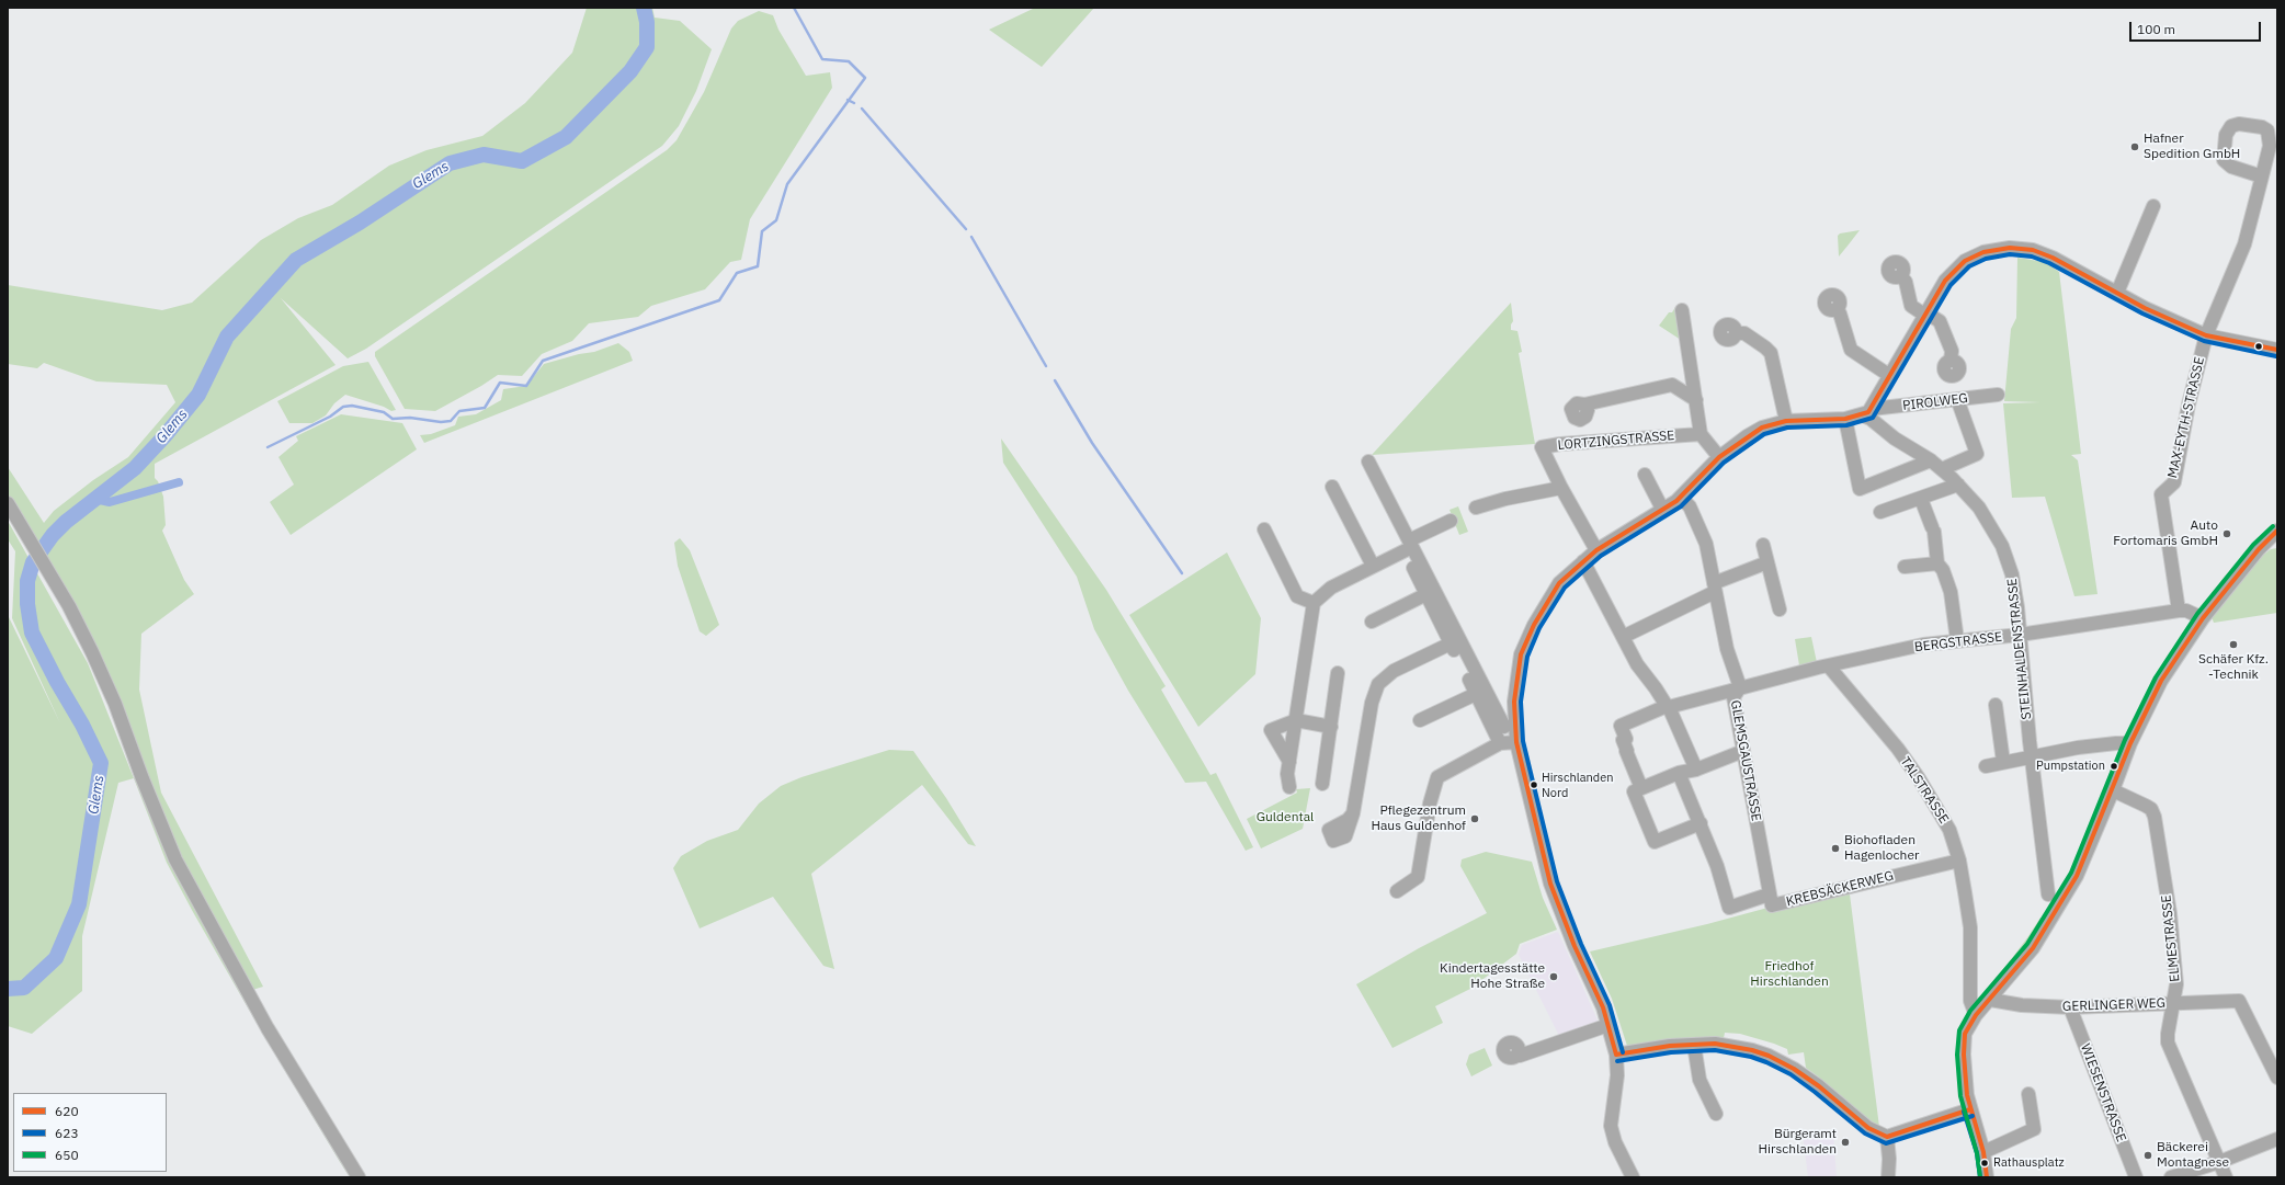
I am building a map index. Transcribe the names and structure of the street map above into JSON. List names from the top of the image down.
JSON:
{
  "streets": {
    "street": [
      "PIROLWEG",
      "MAX-EYTH-STRASSE",
      "LORTZINGSTRASSE",
      "BERGSTRASSE",
      "STEINHALDENSTRASSE",
      "GLEMSGAUSTRASSE",
      "TALSTRASSE",
      "KREBSÄCKERWEG",
      "ELMESTRASSE",
      "GERLINGER WEG",
      "WIESENSTRASSE"
    ]
  },
  "crossings": [
    ["PIROLWEG", "LORTZINGSTRASSE"],
    ["PIROLWEG", "STEINHALDENSTRASSE"],
    ["PIROLWEG", "GLEMSGAUSTRASSE"],
    ["MAX-EYTH-STRASSE", "BERGSTRASSE"],
    ["BERGSTRASSE", "STEINHALDENSTRASSE"],
    ["BERGSTRASSE", "GLEMSGAUSTRASSE"],
    ["BERGSTRASSE", "TALSTRASSE"],
    ["GLEMSGAUSTRASSE", "KREBSÄCKERWEG"],
    ["TALSTRASSE", "KREBSÄCKERWEG"],
    ["ELMESTRASSE", "GERLINGER WEG"],
    ["GERLINGER WEG", "WIESENSTRASSE"]
  ],
  "water": ["Glems"],
  "parks": ["Guldental", "Friedhof Hirschlanden"],
  "places": [
    "Hafner Spedition GmbH",
    "Auto Fortomaris GmbH",
    "Schäfer Kfz. -Technik",
    "Pumpstation",
    "Hirschlanden Nord",
    "Pflegezentrum Haus Guldenhof",
    "Biohofladen Hagenlocher",
    "Kindertagesstätte Hohe Straße",
    "Bürgeramt Hirschlanden",
    "Bäckerei Montagnese",
    "Rathausplatz"
  ],
  "lines": ["transit line 620", "transit line 623", "transit line 650"],
  "legend": ["620", "623", "650"],
  "scale_bar": "100 m"
}
